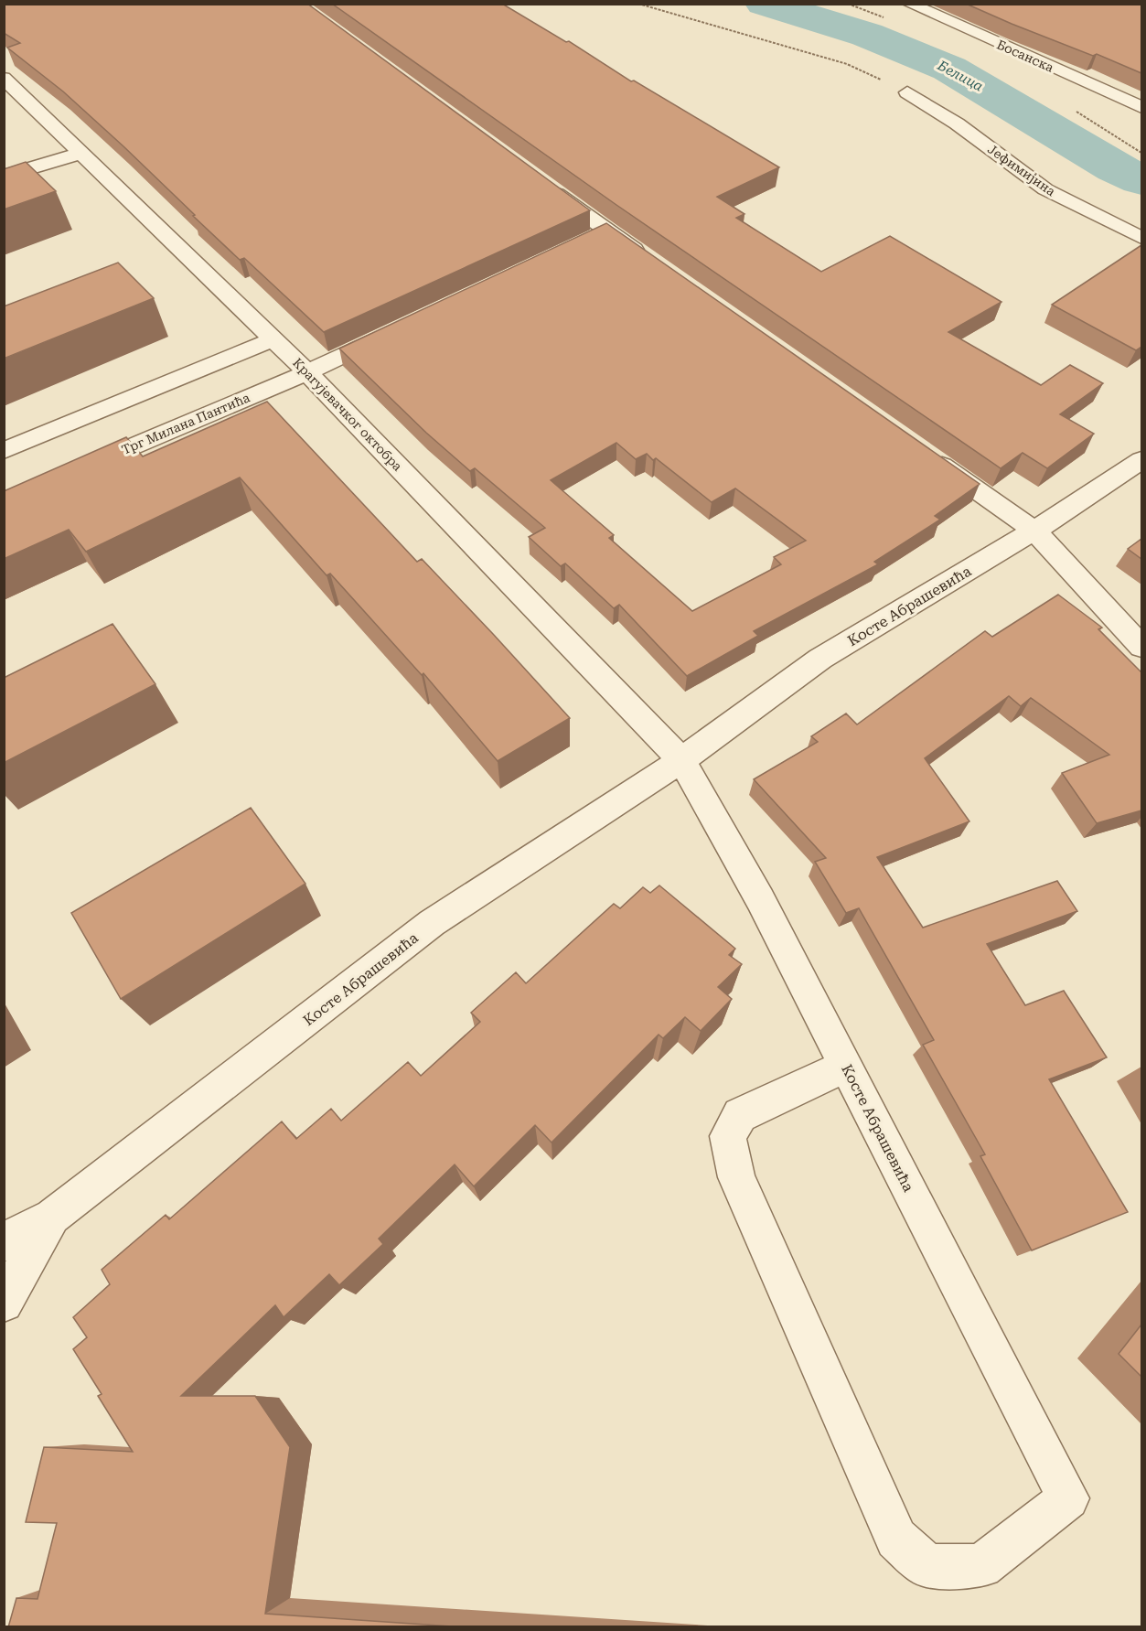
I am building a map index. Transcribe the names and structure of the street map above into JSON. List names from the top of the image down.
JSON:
{
  "streets": {
    "street": [
      "Босанска",
      "Јефимијина",
      "Крагујевачког октобра",
      "Трг Милана Пантића",
      "Косте Абрашевића"
    ]
  },
  "crossings": [
    ["Крагујевачког октобра", "Трг Милана Пантића"],
    ["Крагујевачког октобра", "Косте Абрашевића"]
  ],
  "water": ["Белица"]
}
